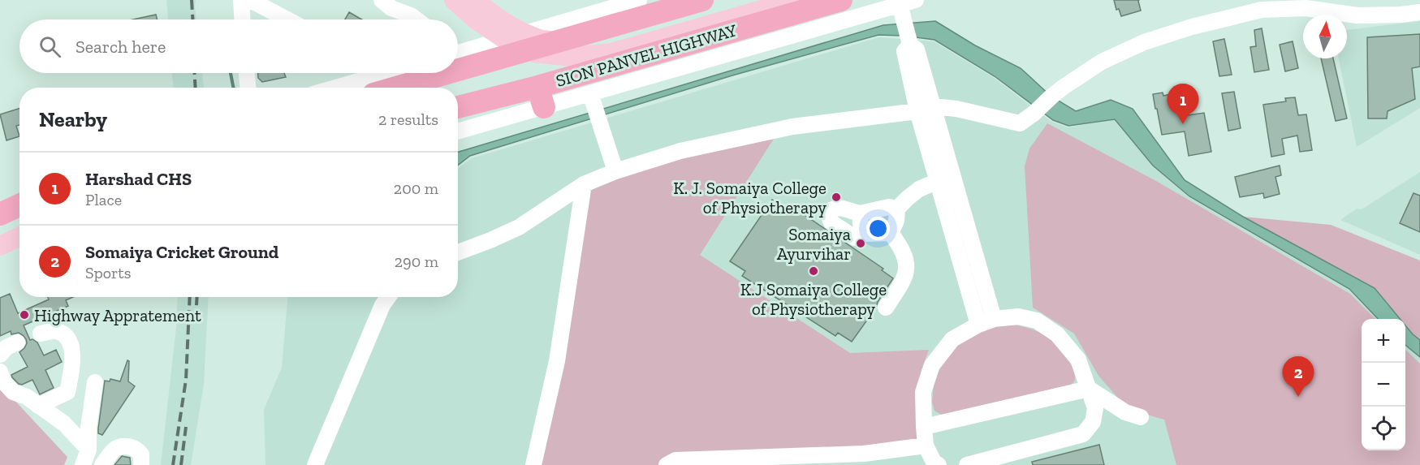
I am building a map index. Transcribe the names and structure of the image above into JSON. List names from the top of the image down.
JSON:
{
  "streets": {
    "highway": ["SION PANVEL HIGHWAY"]
  },
  "places": [
    "K. J. Somaiya College of Physiotherapy",
    "Somaiya Ayurvihar",
    "K.J Somaiya College of Physiotherapy",
    "Highway Appratement"
  ],
  "north": "top",
  "page": {
    "search": "Search here",
    "pins": ["1", "2"],
    "heading": ["Nearby", "2 results"],
    "list": [
      {
        "mark": "1",
        "name": "Harshad CHS",
        "note": "Place",
        "value": "200 m"
      },
      {
        "mark": "2",
        "name": "Somaiya Cricket Ground",
        "note": "Sports",
        "value": "290 m"
      }
    ],
    "map_buttons": ["+", "−"]
  }
}
